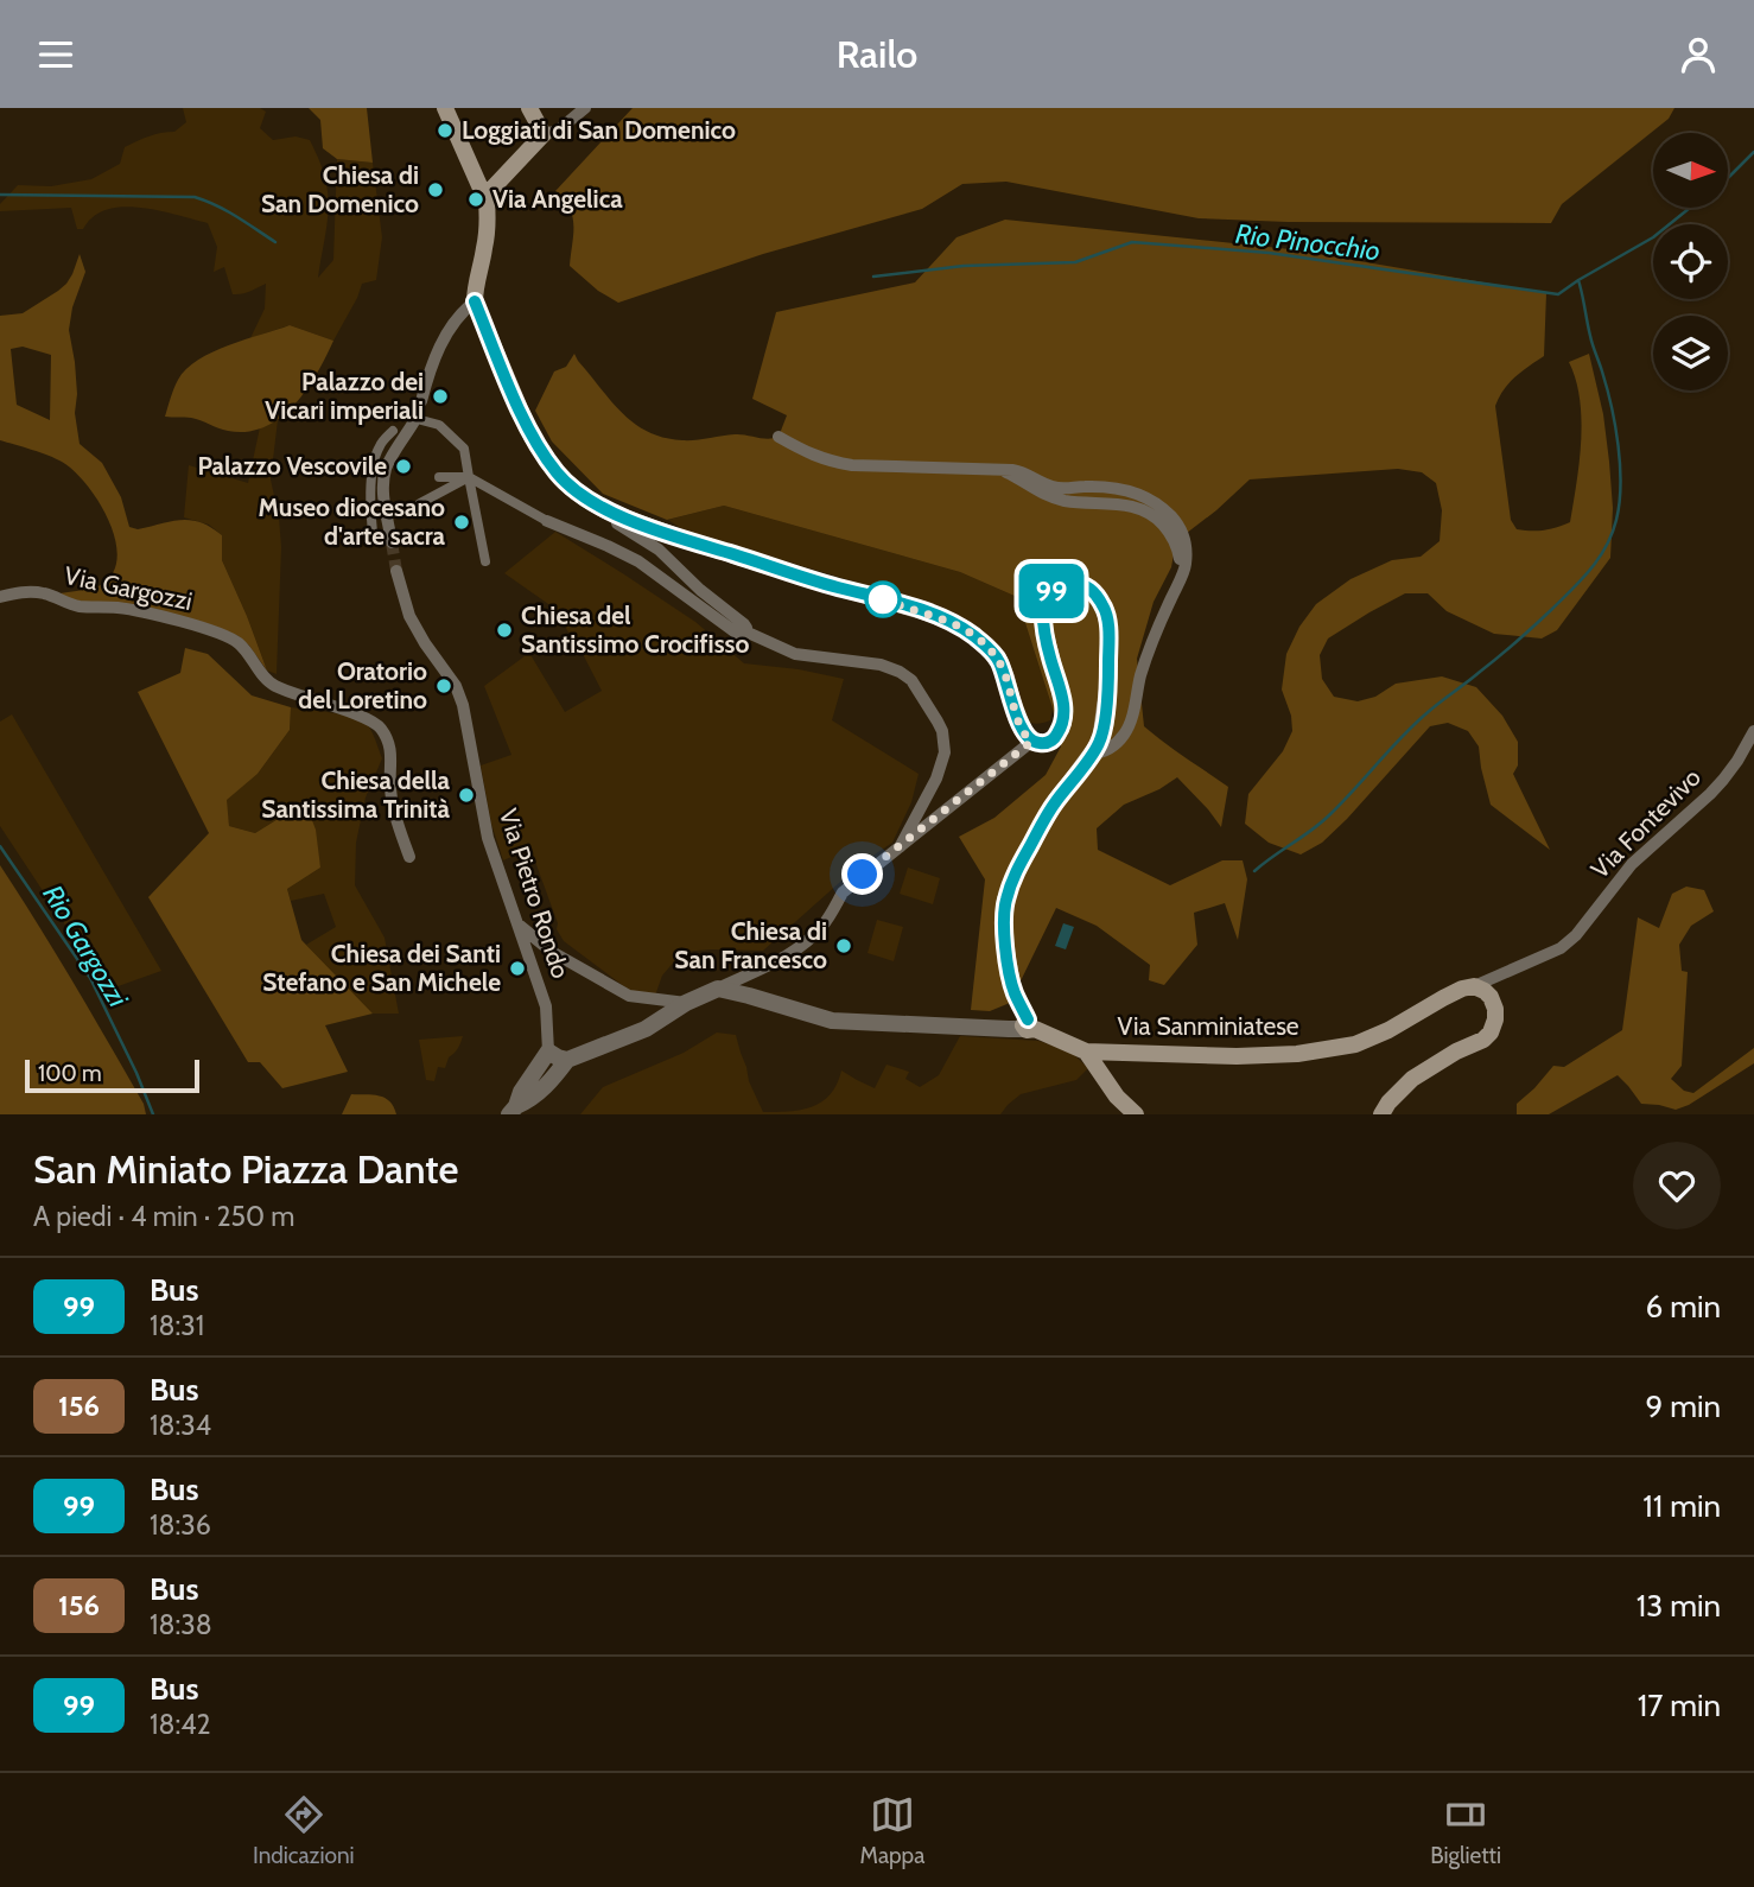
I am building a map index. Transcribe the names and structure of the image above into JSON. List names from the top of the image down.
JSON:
{
  "streets": {
    "main road": ["Via Sanminiatese"],
    "street": ["Via Gargozzi", "Via Fontevivo", "Via Pietro Rondo"]
  },
  "crossings": [
    ["Via Fontevivo", "Via Sanminiatese"]
  ],
  "water": ["Rio Pinocchio", "Rio Gargozzi"],
  "places": [
    "Loggiati di San Domenico",
    "Chiesa di San Domenico",
    "Via Angelica",
    "Palazzo dei Vicari imperiali",
    "Palazzo Vescovile",
    "Museo diocesano d'arte sacra",
    "Chiesa del Santissimo Crocifisso",
    "Oratorio del Loretino",
    "Chiesa della Santissima Trinità",
    "Chiesa di San Francesco",
    "Chiesa dei Santi Stefano e San Michele"
  ],
  "lines": ["bus line 99"],
  "scale_bar": "100 m",
  "north": "right",
  "page": {
    "header": "Railo",
    "on_map": "99",
    "scale": "100 m",
    "heading": ["San Miniato Piazza Dante", "A piedi · 4 min · 250 m"],
    "list": [
      {
        "mark": "99",
        "name": "Bus",
        "note": "18:31",
        "value": "6 min"
      },
      {
        "mark": "156",
        "name": "Bus",
        "note": "18:34",
        "value": "9 min"
      },
      {
        "mark": "99",
        "name": "Bus",
        "note": "18:36",
        "value": "11 min"
      },
      {
        "mark": "156",
        "name": "Bus",
        "note": "18:38",
        "value": "13 min"
      },
      {
        "mark": "99",
        "name": "Bus",
        "note": "18:42",
        "value": "17 min"
      }
    ],
    "tabs": ["Indicazioni", "Mappa", "Biglietti"]
  }
}
